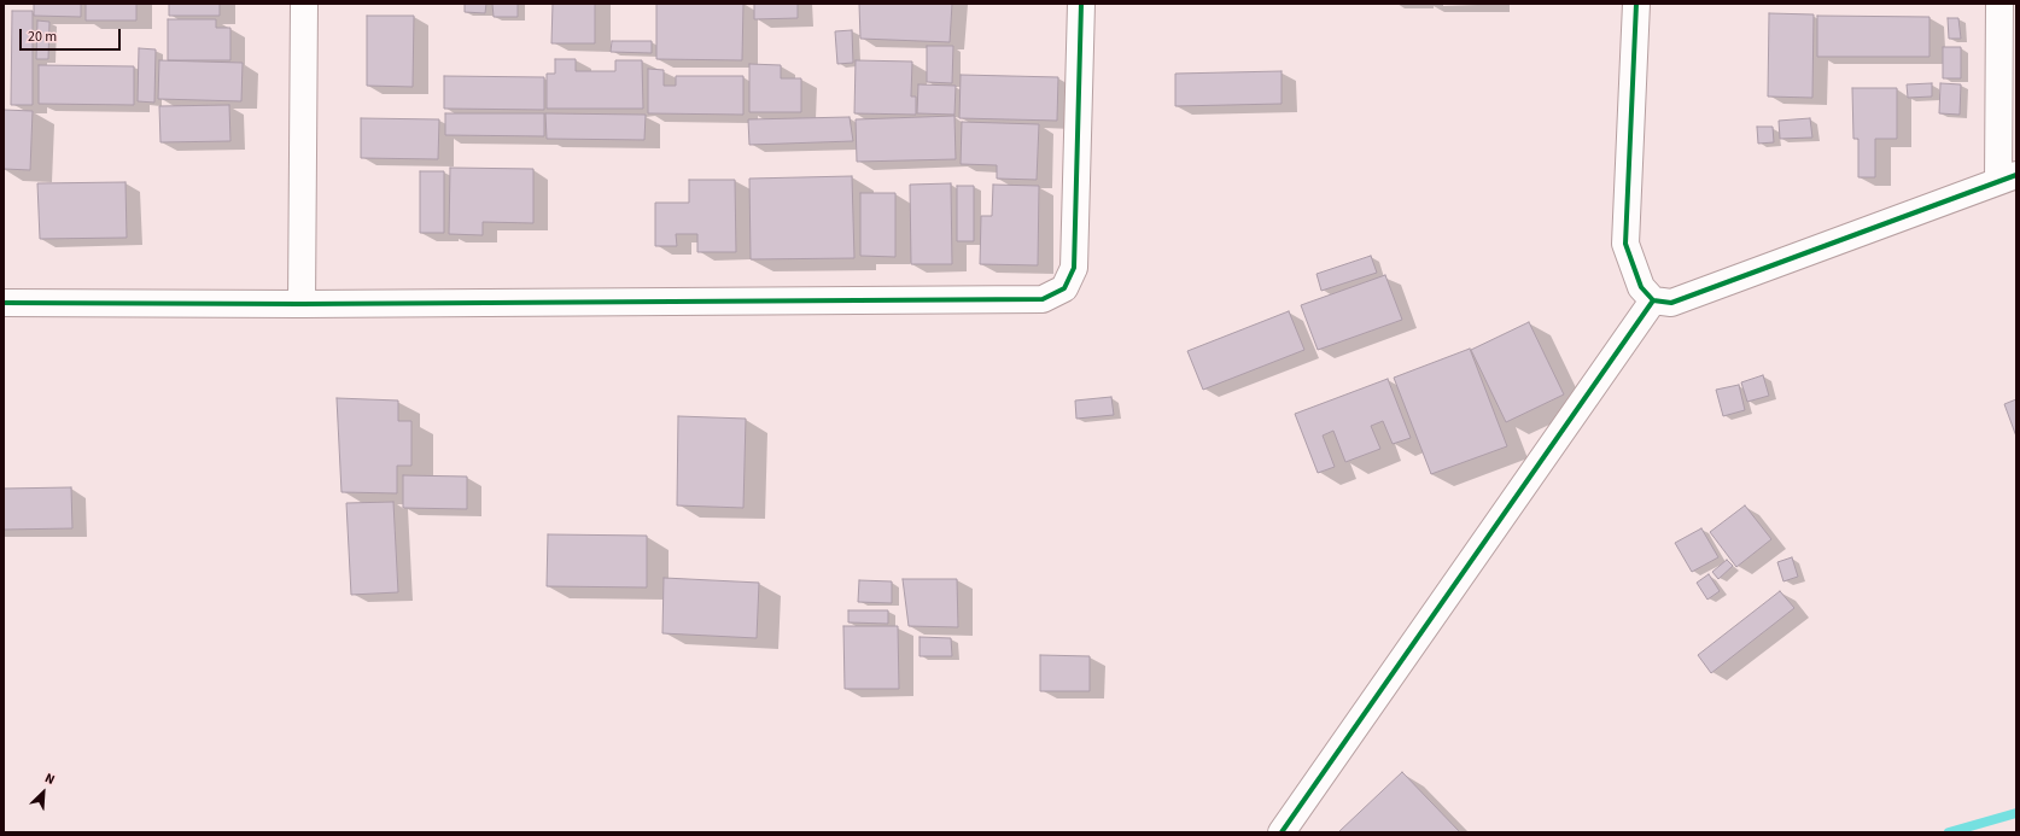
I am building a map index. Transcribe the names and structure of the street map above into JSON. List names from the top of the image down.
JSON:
{
  "scale_bar": "20 m",
  "north": "top right"
}
